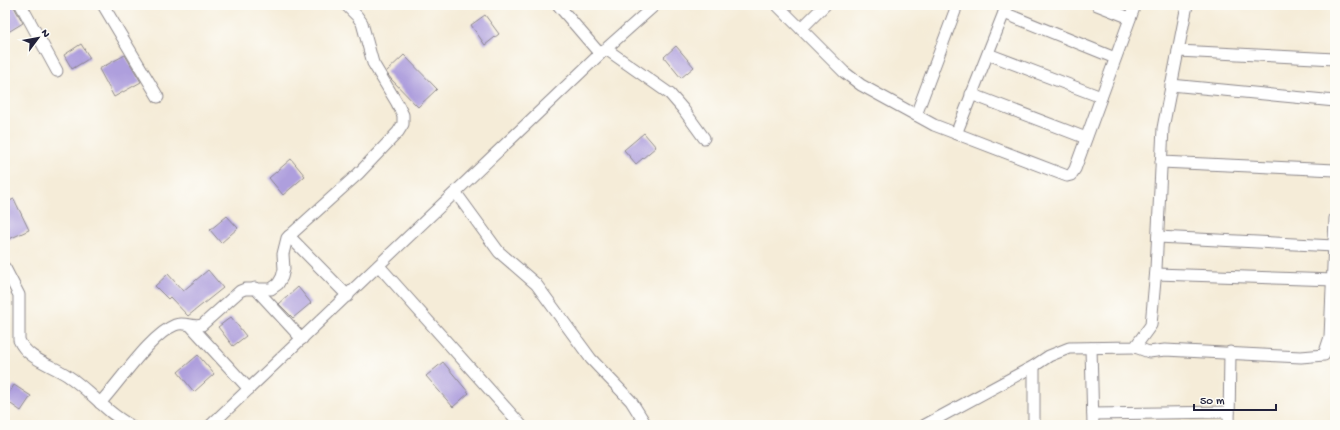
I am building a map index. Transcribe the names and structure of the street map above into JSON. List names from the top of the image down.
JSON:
{
  "scale_bar": "50 m",
  "north": "top right"
}
